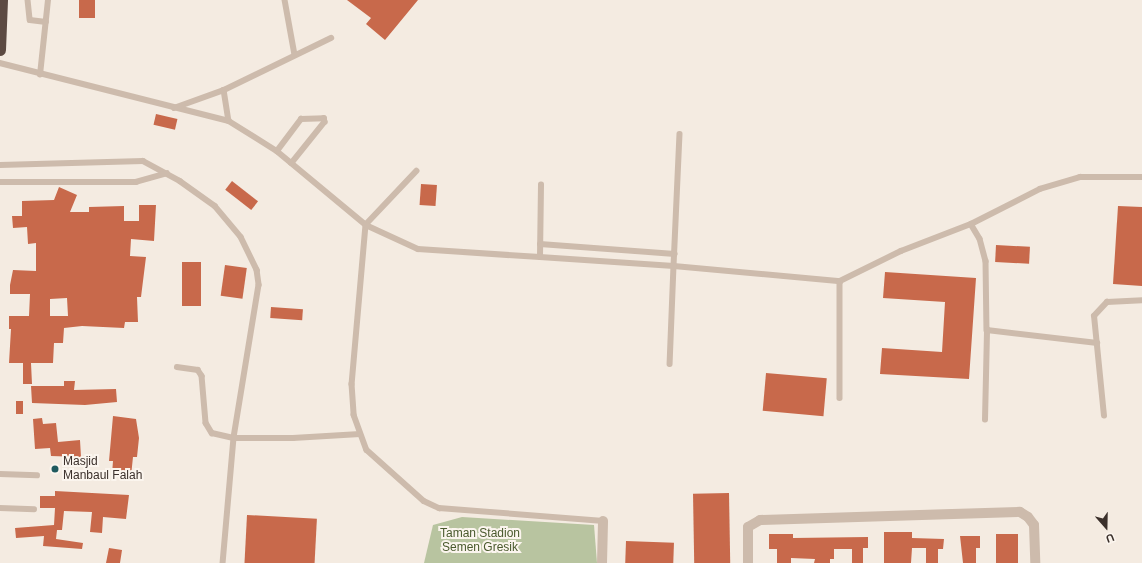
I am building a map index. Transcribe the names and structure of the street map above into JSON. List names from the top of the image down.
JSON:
{
  "parks": ["Taman Stadion Semen Gresik"],
  "places": ["Masjid Manbaul Falah"],
  "north": "bottom"
}
